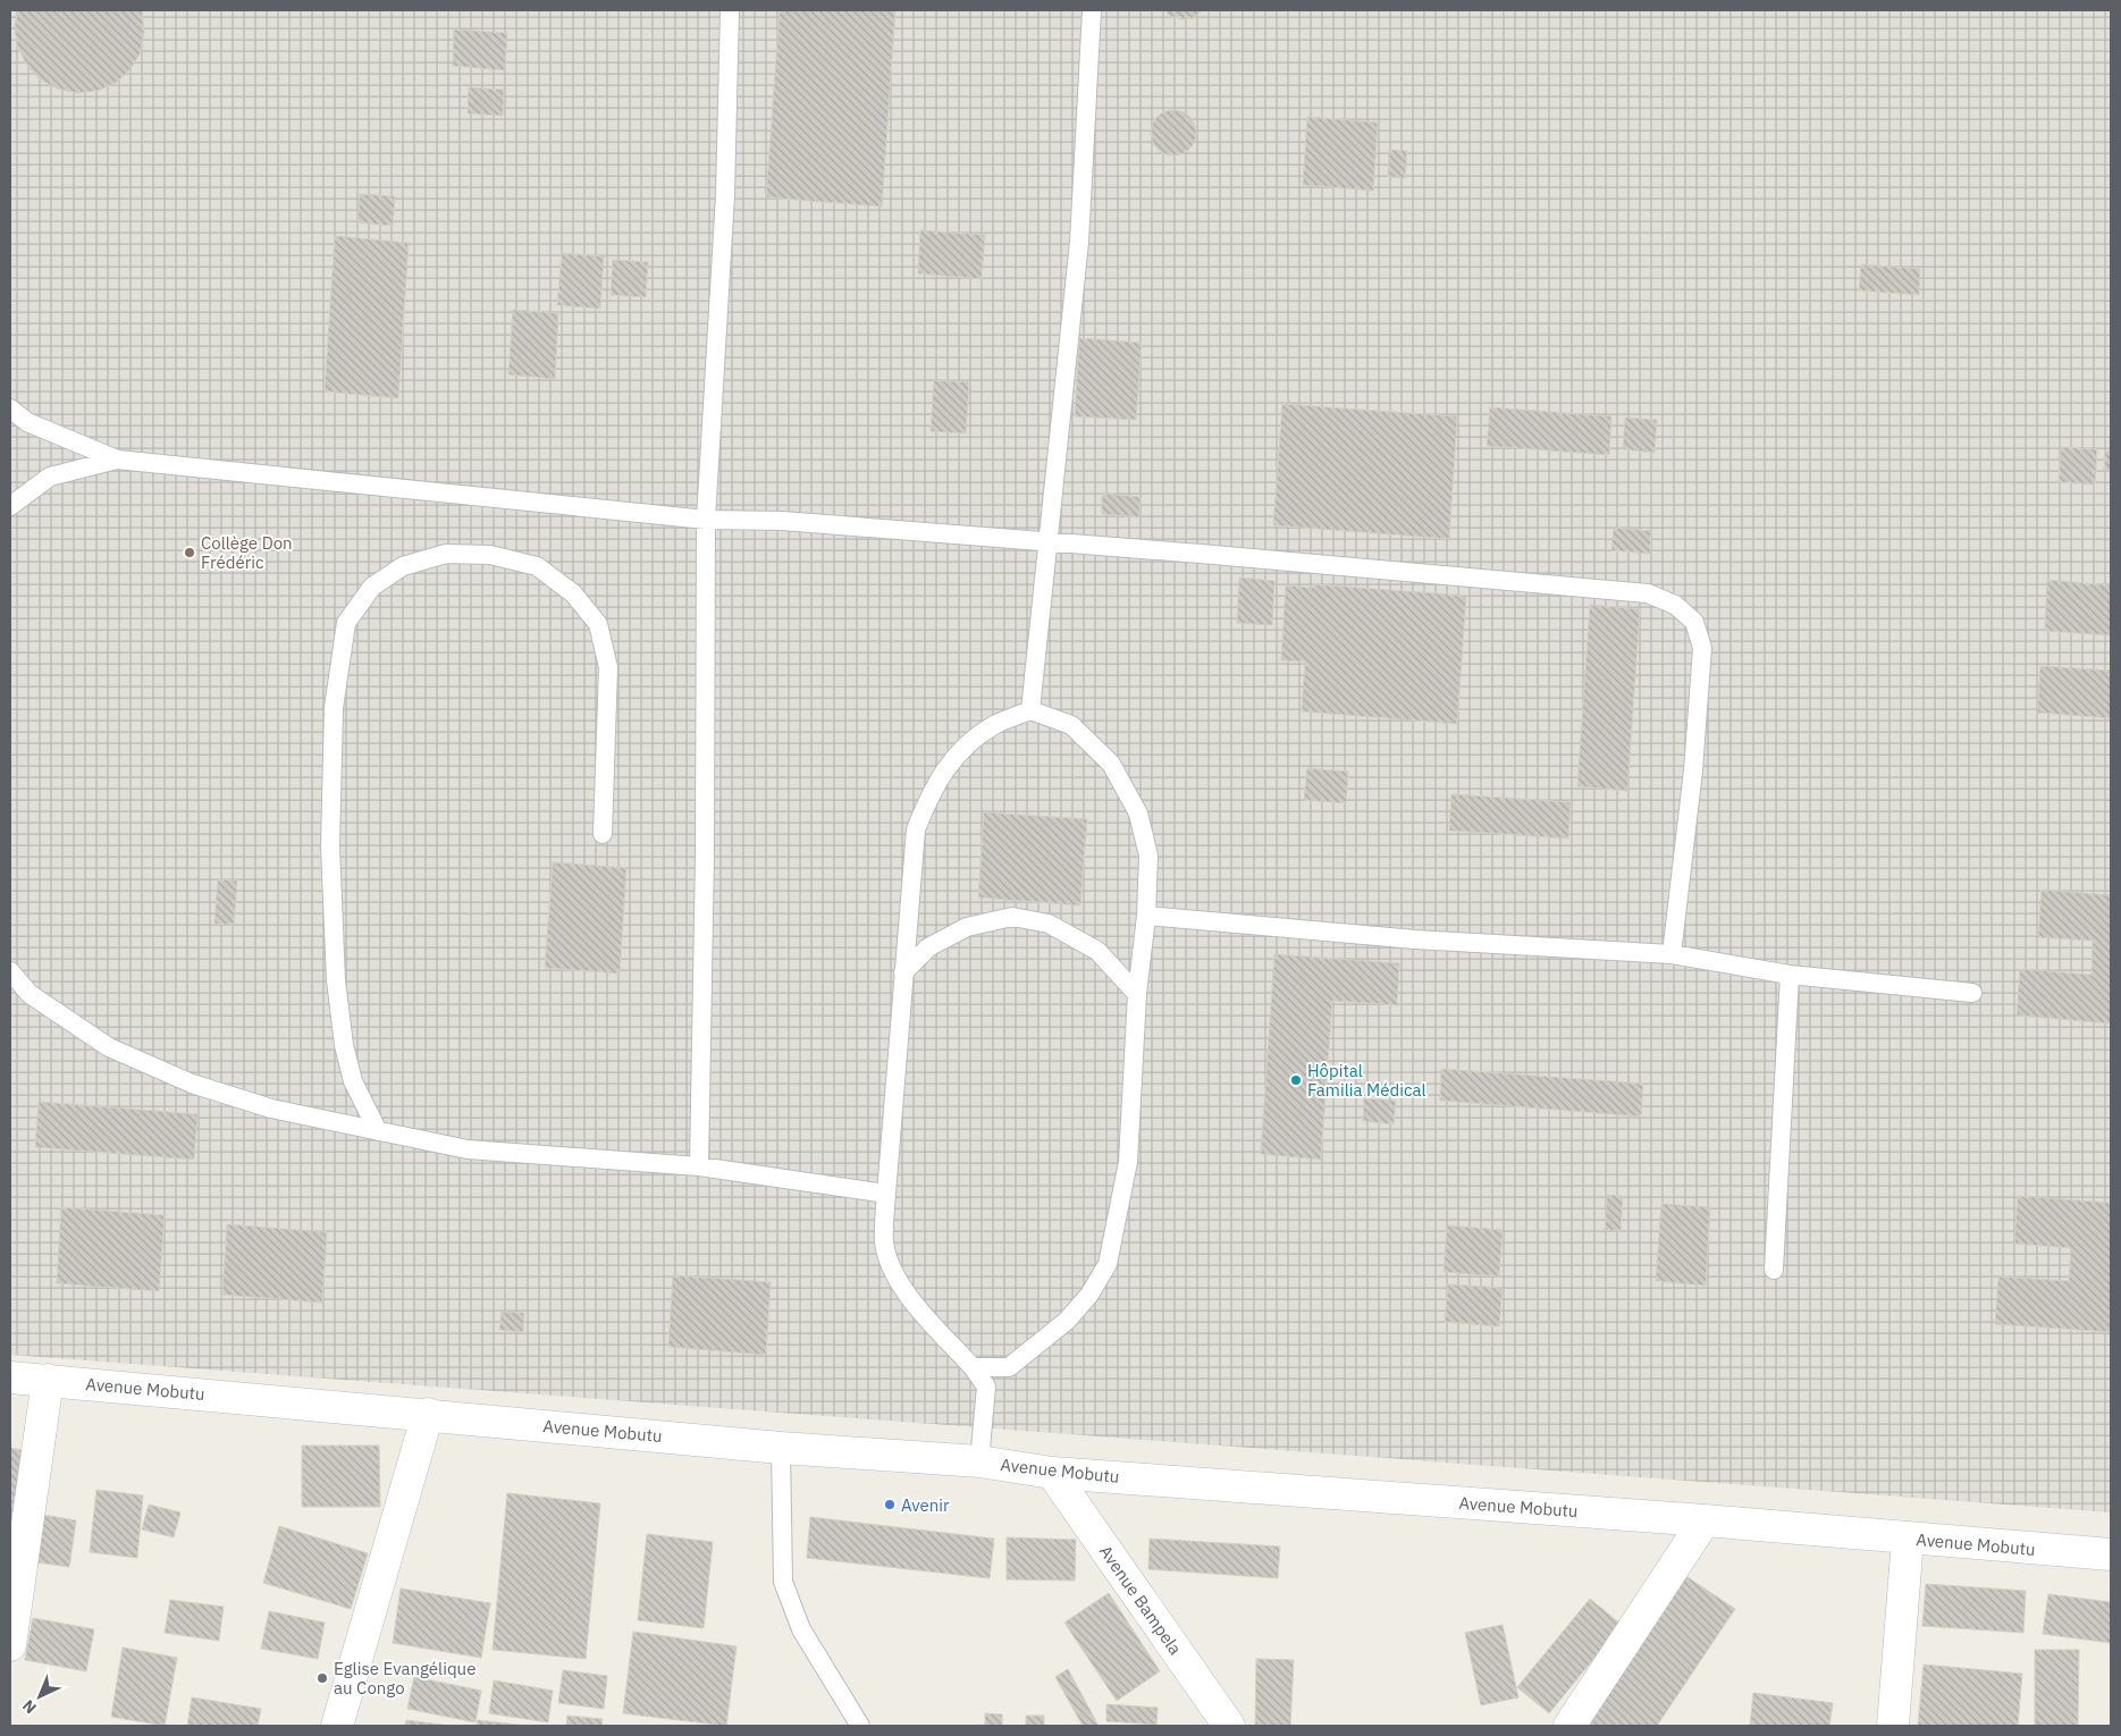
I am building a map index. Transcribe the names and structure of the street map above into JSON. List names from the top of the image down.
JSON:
{
  "streets": {
    "street": ["Avenue Mobutu", "Avenue Bampela"]
  },
  "crossings": [
    ["Avenue Mobutu", "Avenue Bampela"]
  ],
  "places": [
    "Collège Don Frédéric",
    "Hôpital Familia Médical",
    "Avenir",
    "Eglise Evangélique au Congo"
  ],
  "north": "bottom left"
}
